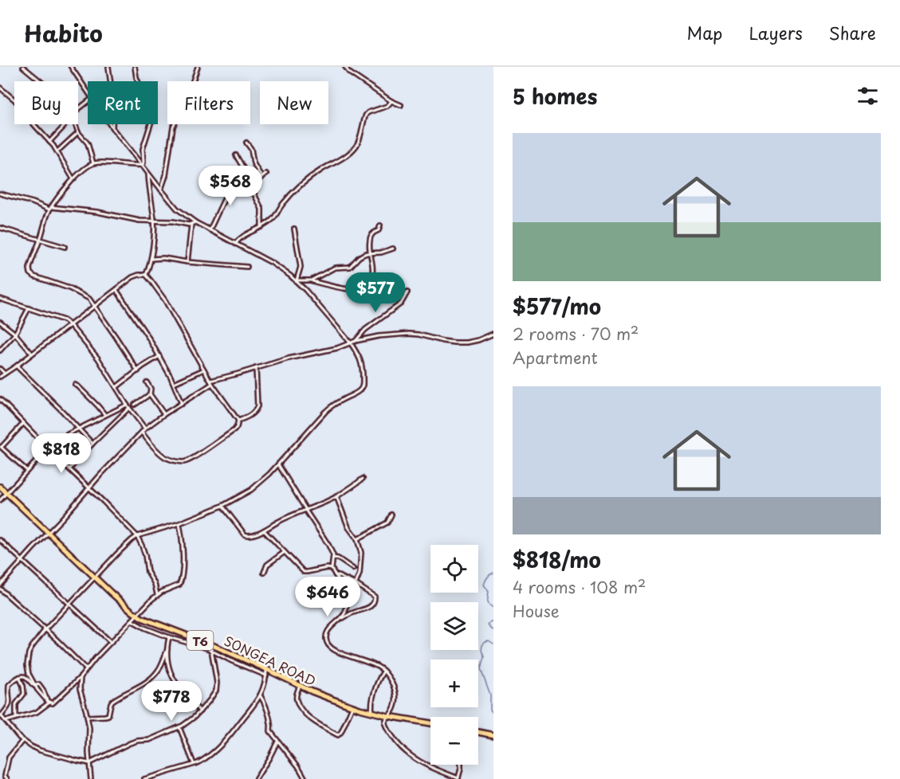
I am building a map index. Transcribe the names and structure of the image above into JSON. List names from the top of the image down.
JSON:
{
  "streets": {
    "highway": ["T6", "SONGEA ROAD"]
  },
  "page": {
    "header": "Habito",
    "nav": ["Map", "Layers", "Share"],
    "heading": "5 homes",
    "chip": [
      "Buy",
      "Rent",
      "Filters",
      "New"
    ],
    "list": [
      {
        "name": "$577/mo",
        "note": "2 rooms · 70 m² · Apartment"
      },
      {
        "name": "$818/mo",
        "note": "4 rooms · 108 m² · House"
      }
    ],
    "price": [
      "$568",
      "$577",
      "$818",
      "$646",
      "$778"
    ],
    "map_buttons": ["+", "−"]
  }
}
